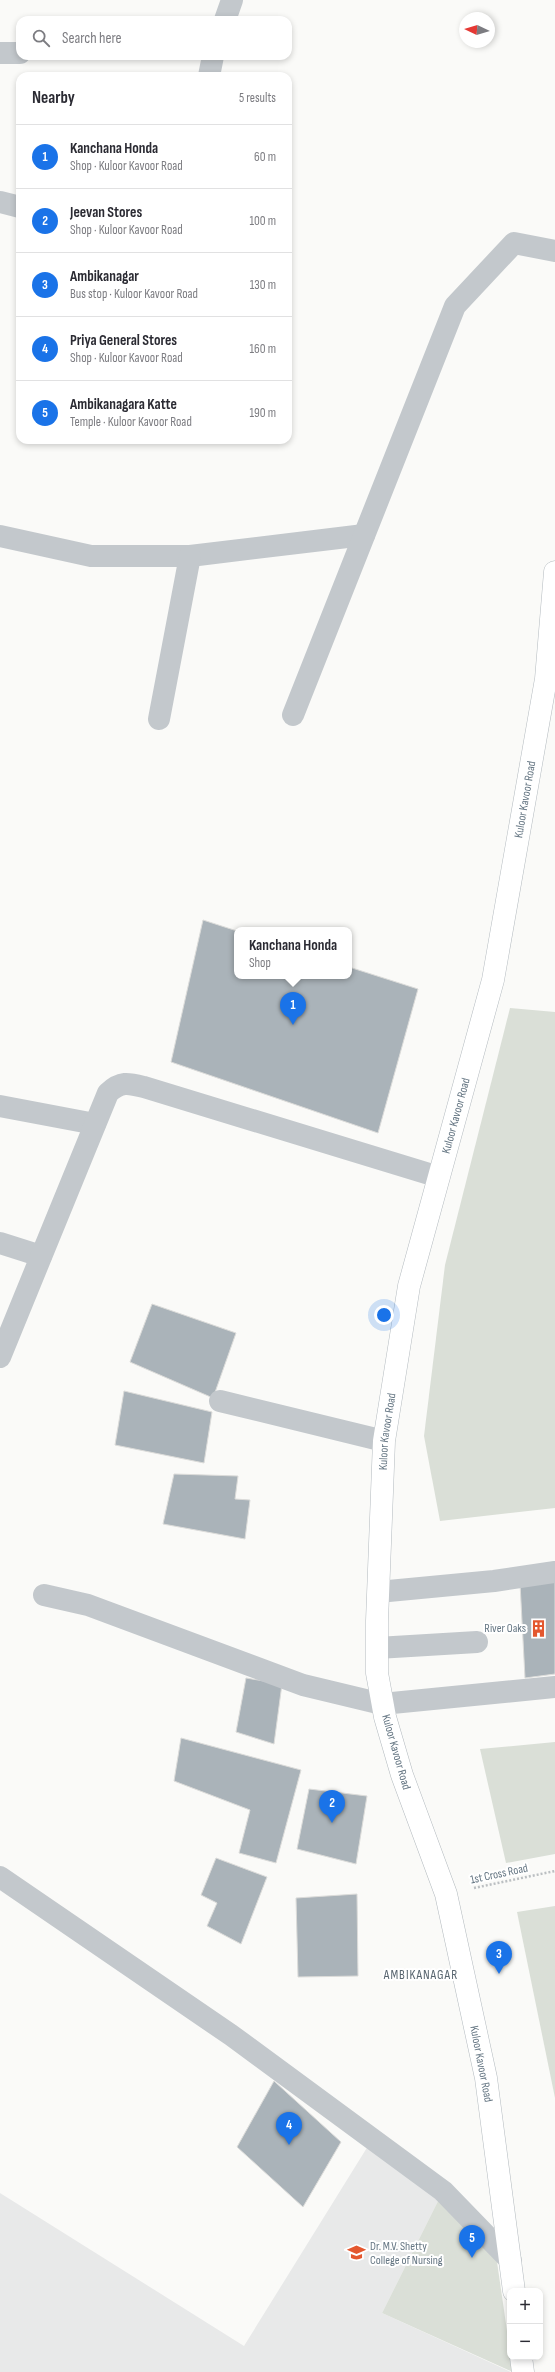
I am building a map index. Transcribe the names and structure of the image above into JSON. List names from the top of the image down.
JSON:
{
  "streets": {
    "main road": ["Kuloor Kavoor Road"],
    "path": ["1st Cross Road"]
  },
  "crossings": [
    ["Kuloor Kavoor Road", "1st Cross Road"]
  ],
  "districts": ["AMBIKANAGAR"],
  "places": {
    "building": ["River Oaks"],
    "school or university": ["Dr. M.V. Shetty College of Nursing"]
  },
  "north": "left",
  "page": {
    "search": "Search here",
    "heading": ["Nearby", "5 results"],
    "list": [
      {
        "mark": "1",
        "name": "Kanchana Honda",
        "note": "Shop · Kuloor Kavoor Road",
        "value": "60 m"
      },
      {
        "mark": "2",
        "name": "Jeevan Stores",
        "note": "Shop · Kuloor Kavoor Road",
        "value": "100 m"
      },
      {
        "mark": "3",
        "name": "Ambikanagar",
        "note": "Bus stop · Kuloor Kavoor Road",
        "value": "130 m"
      },
      {
        "mark": "4",
        "name": "Priya General Stores",
        "note": "Shop · Kuloor Kavoor Road",
        "value": "160 m"
      },
      {
        "mark": "5",
        "name": "Ambikanagara Katte",
        "note": "Temple · Kuloor Kavoor Road",
        "value": "190 m"
      }
    ],
    "popup": ["Kanchana Honda", "Shop"],
    "pins": [
      "1",
      "2",
      "3",
      "4",
      "5"
    ],
    "map_buttons": ["+", "−"]
  }
}
